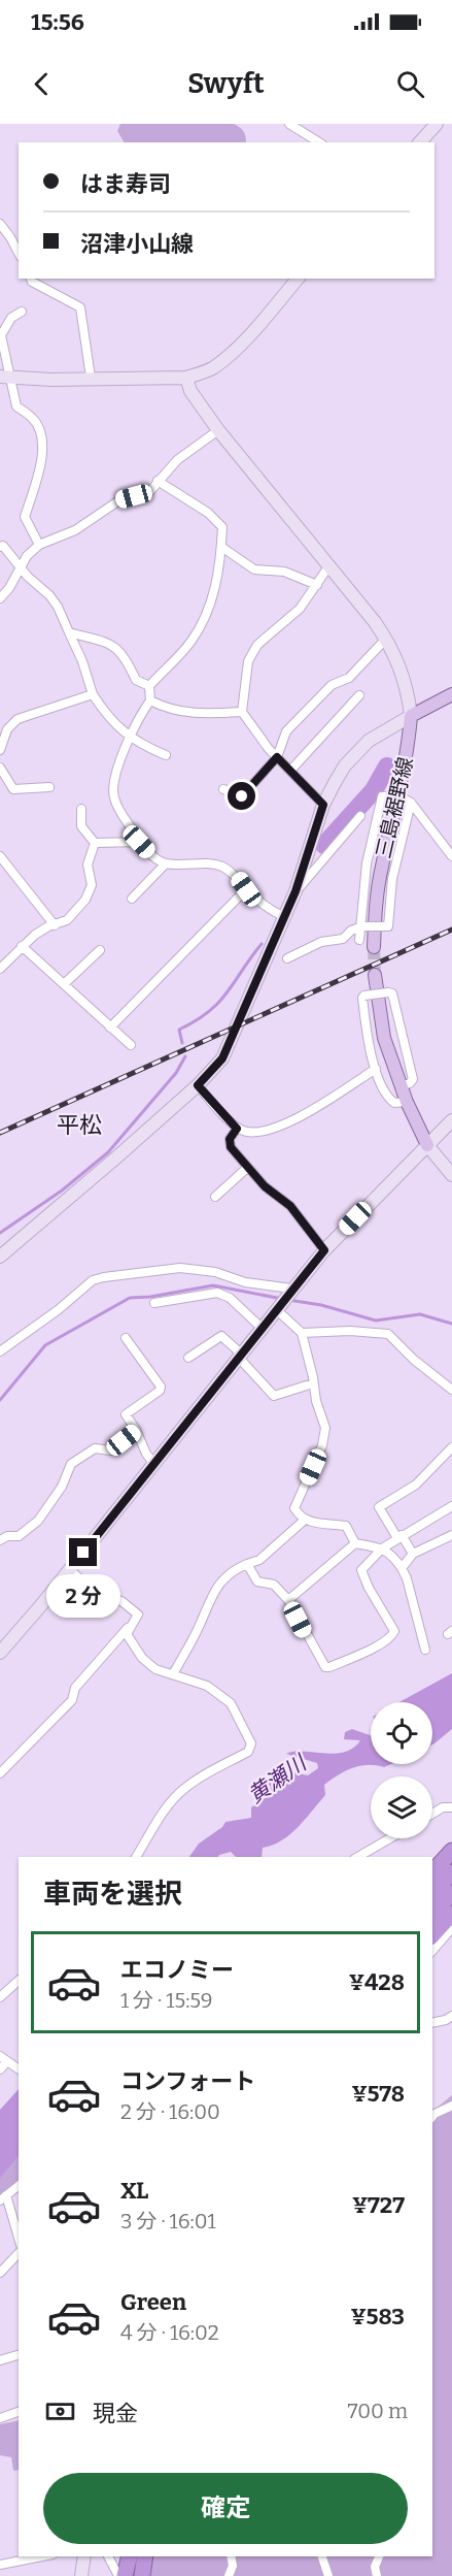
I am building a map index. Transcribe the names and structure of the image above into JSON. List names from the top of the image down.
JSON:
{
  "streets": {
    "main road": ["三島裾野線"]
  },
  "districts": ["平松"],
  "water": ["黄瀬川"],
  "page": {
    "status": "15:56",
    "header": "Swyft",
    "banner": ["はま寿司", "沼津小山線"],
    "bubble": "2 分",
    "heading": "車両を選択",
    "list": [
      {
        "name": "エコノミー",
        "note": "1 分 · 15:59",
        "value": "¥428"
      },
      {
        "name": "コンフォート",
        "note": "2 分 · 16:00",
        "value": "¥578"
      },
      {
        "name": "XL",
        "note": "3 分 · 16:01",
        "value": "¥727"
      },
      {
        "name": "Green",
        "note": "4 分 · 16:02",
        "value": "¥583"
      }
    ],
    "pay": ["現金", "700 m"],
    "buttons": "確定"
  }
}
